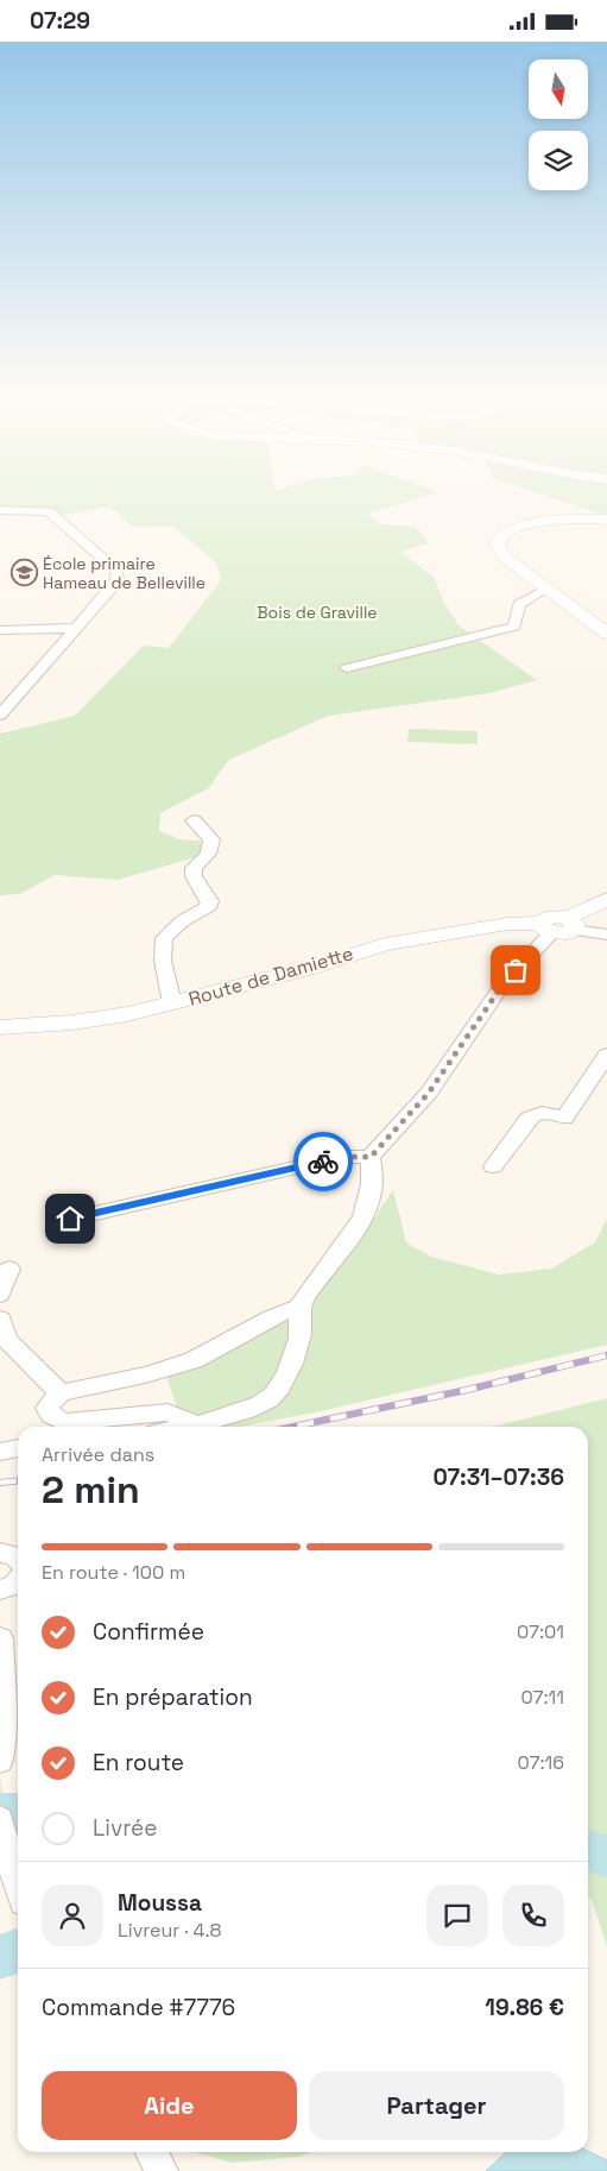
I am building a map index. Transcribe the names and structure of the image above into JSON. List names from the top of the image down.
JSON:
{
  "streets": {
    "street": ["Route de Damiette"]
  },
  "parks": ["Bois de Graville"],
  "places": {
    "school or university": ["École primaire Hameau de Belleville"]
  },
  "north": "bottom",
  "page": {
    "status": "07:29",
    "heading": ["2 min", "Arrivée dans", "07:31–07:36"],
    "panel": [
      "Moussa",
      "Livreur · 4.8",
      "Commande #7776",
      "19.86 €"
    ],
    "bar": "En route · 100 m",
    "list": [
      ["Confirmée", "07:01"],
      ["En préparation", "07:11"],
      ["En route", "07:16"],
      "Livrée"
    ],
    "buttons": ["Aide", "Partager"]
  }
}
